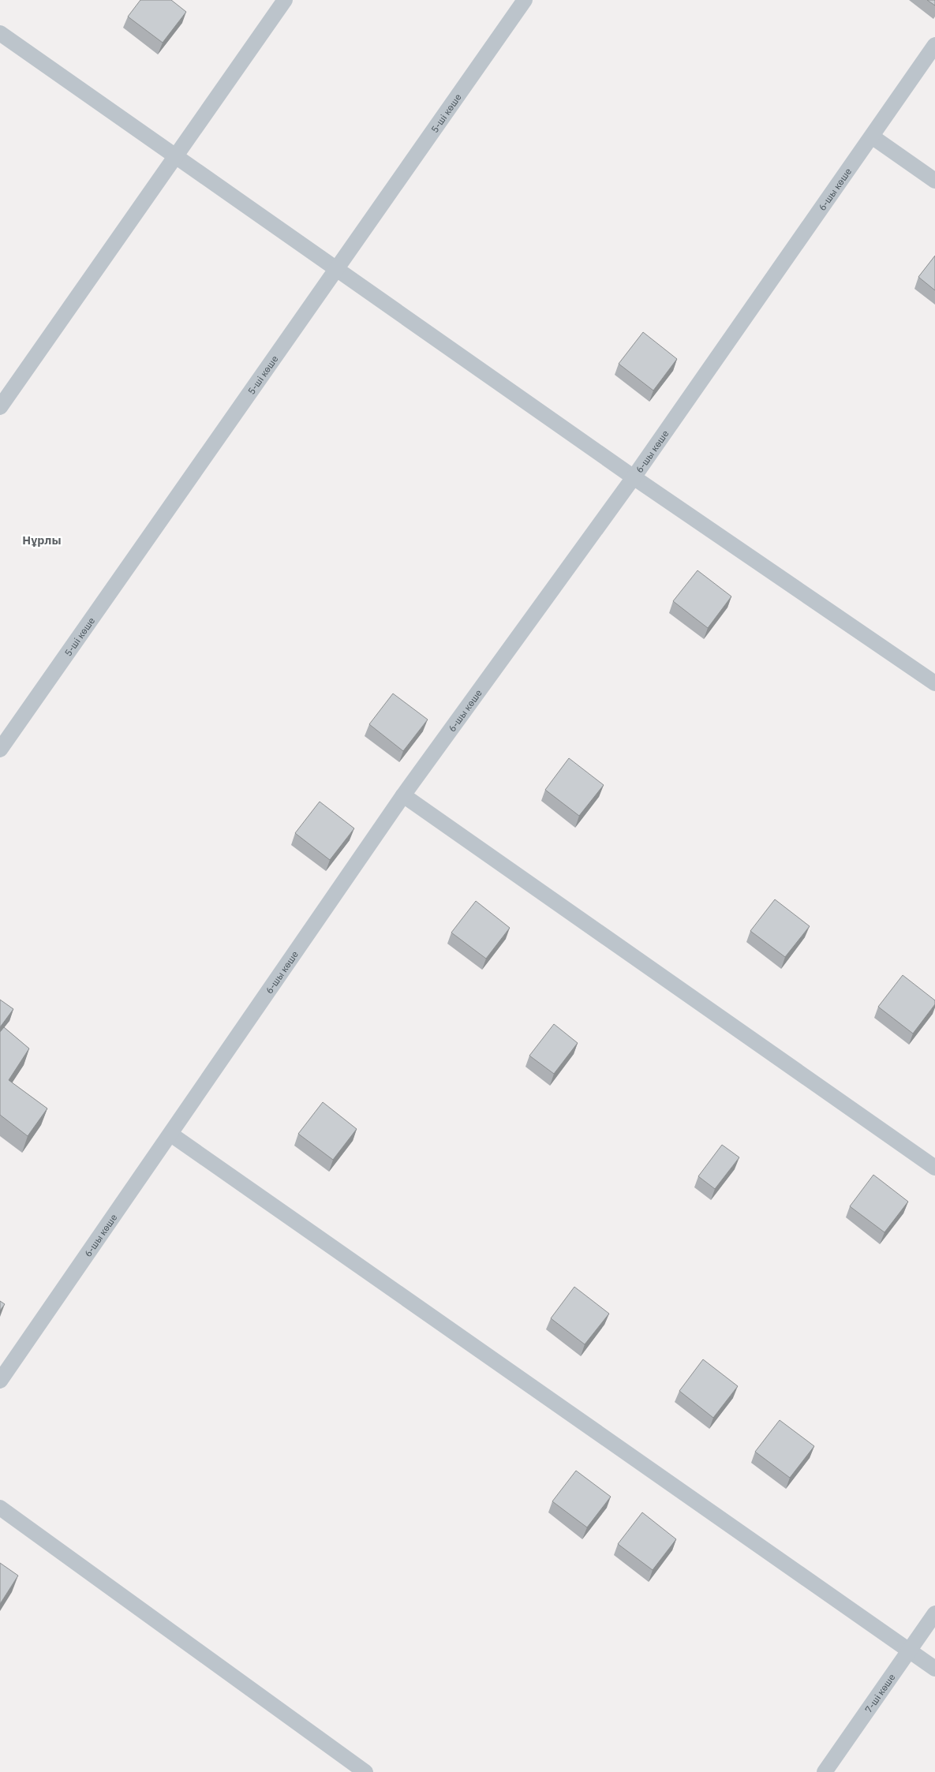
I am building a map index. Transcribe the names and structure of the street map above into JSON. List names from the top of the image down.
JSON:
{
  "streets": {
    "lane": ["5-ші көше", "6-шы көше", "7-ші көше"]
  },
  "districts": ["Нұрлы"]
}
